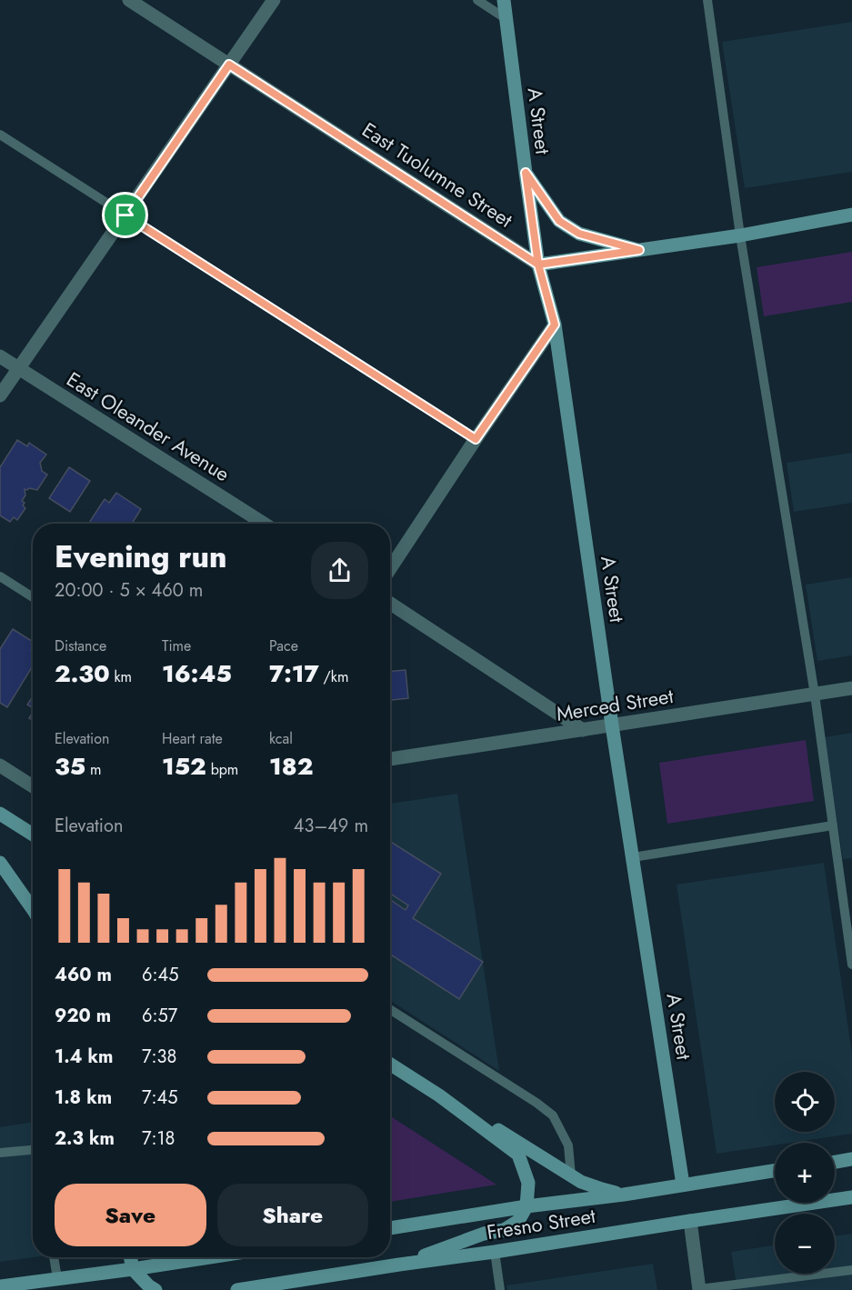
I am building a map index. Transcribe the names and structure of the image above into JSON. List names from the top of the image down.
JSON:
{
  "streets": {
    "main road": ["A Street", "Fresno Street"],
    "street": ["East Tuolumne Street", "East Oleander Avenue", "Merced Street"]
  },
  "crossings": [
    ["A Street", "East Tuolumne Street"],
    ["A Street", "Merced Street"],
    ["A Street", "Fresno Street"]
  ],
  "page": {
    "heading": ["Evening run", "20:00 · 5 × 460 m"],
    "stats": [
      ["Distance", "2.30 km"],
      ["Time", "16:45"],
      ["Pace", "7:17 /km"],
      ["Elevation", "35 m"],
      ["Heart rate", "152 bpm"],
      ["kcal", "182"]
    ],
    "chart": ["Elevation", "43–49 m"],
    "list": [
      {
        "name": "460 m",
        "note": "6:45"
      },
      {
        "name": "920 m",
        "note": "6:57"
      },
      {
        "name": "1.4 km",
        "note": "7:38"
      },
      {
        "name": "1.8 km",
        "note": "7:45"
      },
      {
        "name": "2.3 km",
        "note": "7:18"
      }
    ],
    "map_buttons": ["+", "−"],
    "buttons": ["Save", "Share"]
  }
}
